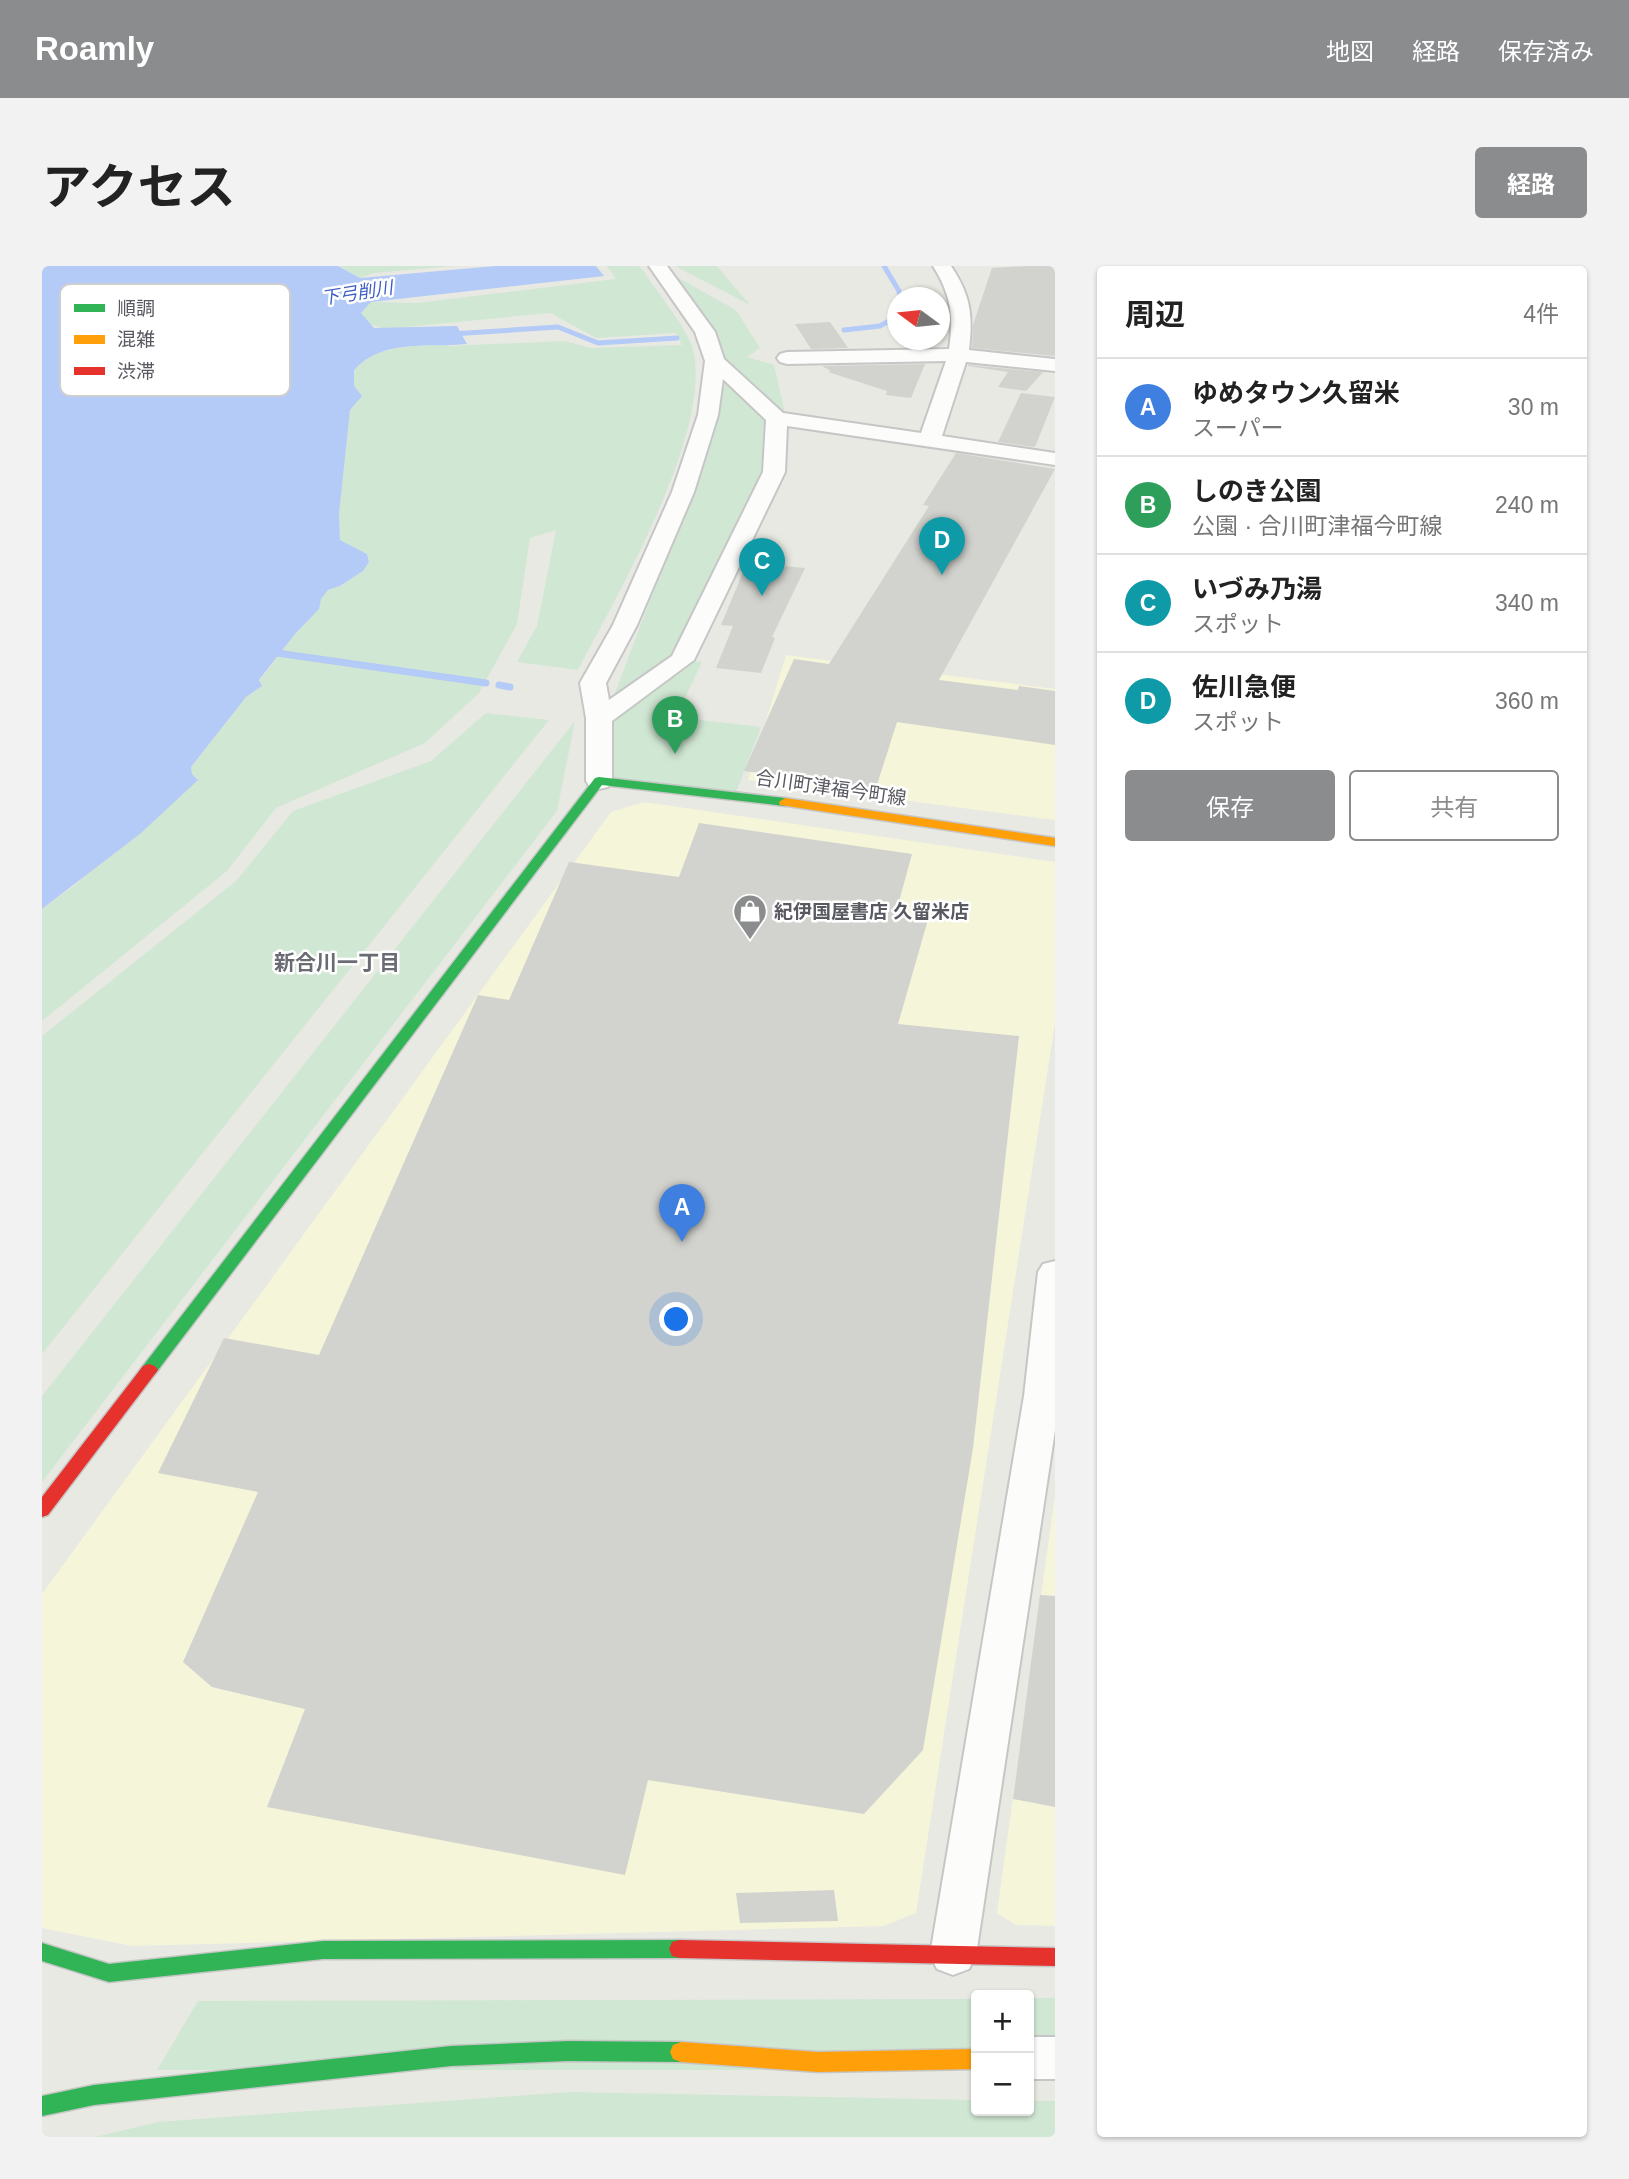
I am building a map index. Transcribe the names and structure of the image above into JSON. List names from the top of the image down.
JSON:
{
  "streets": {
    "street": ["合川町津福今町線"]
  },
  "districts": ["新合川一丁目"],
  "water": ["下弓削川"],
  "places": {
    "shop": ["紀伊国屋書店 久留米店"]
  },
  "legend": ["順調", "混雑", "渋滞"],
  "north": "left",
  "page": {
    "header": "Roamly",
    "nav": ["地図", "経路", "保存済み"],
    "title": "アクセス",
    "buttons": [
      "経路",
      ["保存", "共有"]
    ],
    "heading": ["周辺", "4件"],
    "list": [
      {
        "mark": "A",
        "name": "ゆめタウン久留米",
        "note": "スーパー",
        "value": "30 m"
      },
      {
        "mark": "B",
        "name": "しのき公園",
        "note": "公園 · 合川町津福今町線",
        "value": "240 m"
      },
      {
        "mark": "C",
        "name": "いづみ乃湯",
        "note": "スポット",
        "value": "340 m"
      },
      {
        "mark": "D",
        "name": "佐川急便",
        "note": "スポット",
        "value": "360 m"
      }
    ],
    "pins": [
      "D",
      "C",
      "B",
      "A"
    ],
    "map_buttons": ["+", "−"]
  }
}
